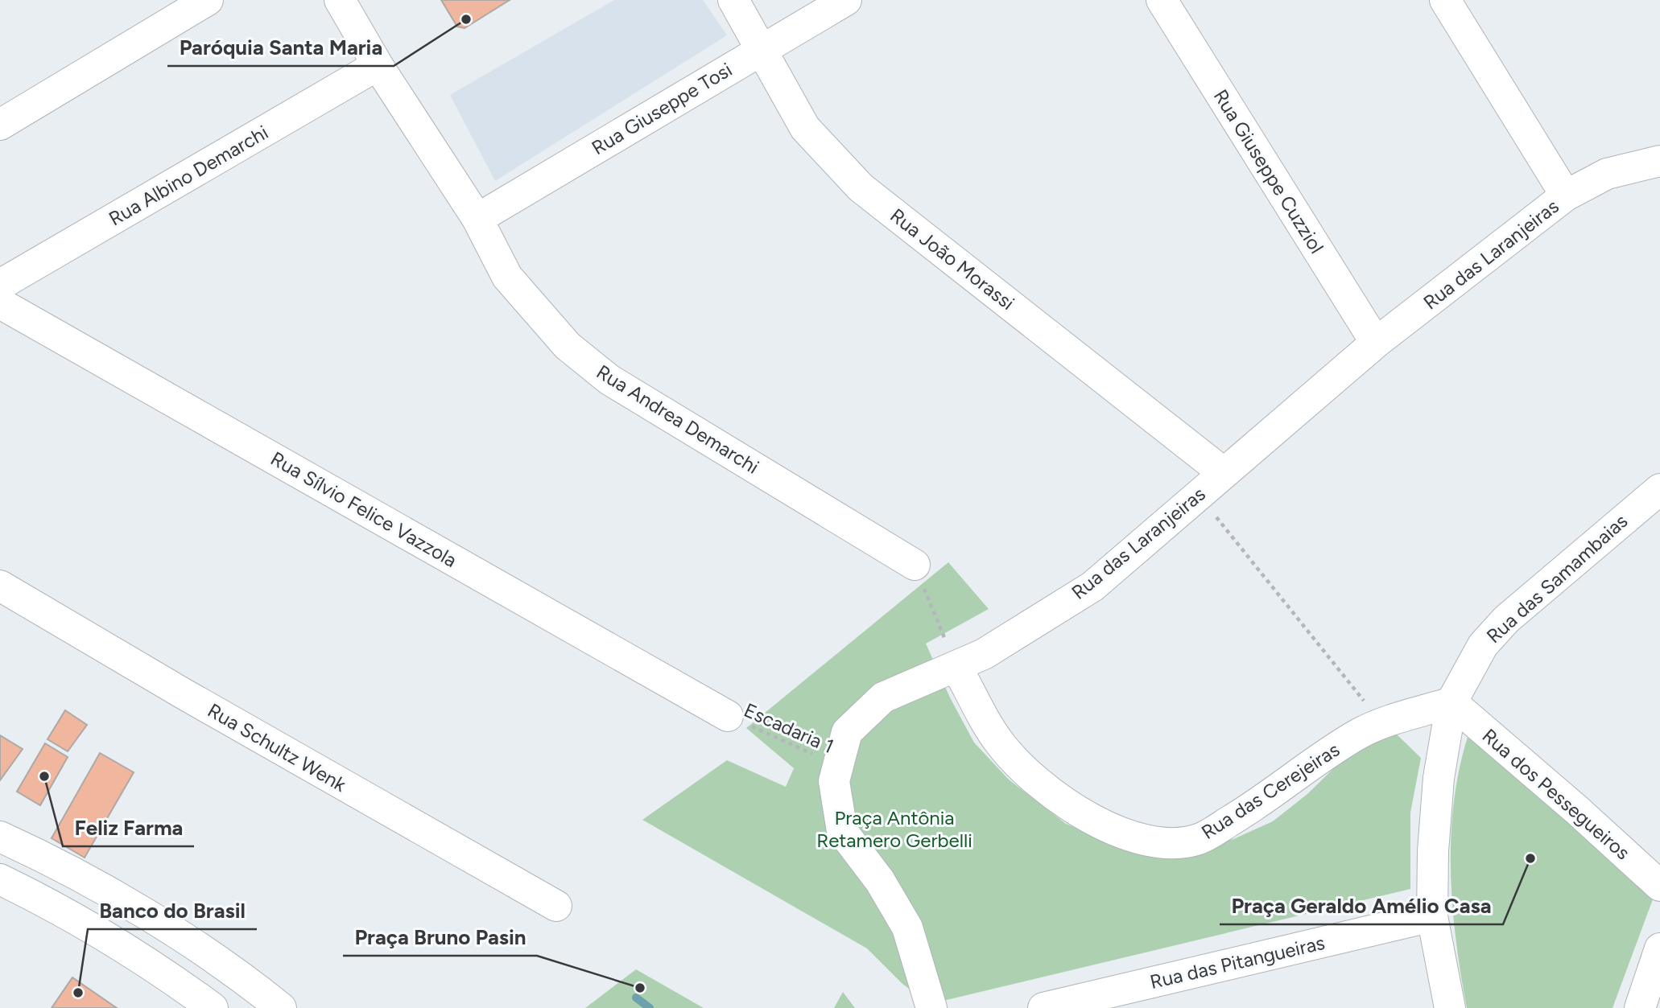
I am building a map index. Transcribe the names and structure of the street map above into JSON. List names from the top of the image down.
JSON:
{
  "streets": {
    "street": [
      "Rua Giuseppe Tosi",
      "Rua Giuseppe Cuzziol",
      "Rua Albino Demarchi",
      "Rua das Laranjeiras",
      "Rua João Morassi",
      "Rua Andrea Demarchi",
      "Rua Sílvio Felice Vazzola",
      "Rua das Samambaias",
      "Rua Schultz Wenk",
      "Rua das Cerejeiras",
      "Rua dos Pessegueiros",
      "Rua das Pitangueiras"
    ],
    "path": ["Escadaria 1"]
  },
  "crossings": [
    ["Rua Giuseppe Tosi", "Rua João Morassi"],
    ["Rua Giuseppe Tosi", "Rua Andrea Demarchi"],
    ["Rua Giuseppe Cuzziol", "Rua das Laranjeiras"],
    ["Rua Albino Demarchi", "Rua Andrea Demarchi"],
    ["Rua das Laranjeiras", "Rua João Morassi"],
    ["Rua das Laranjeiras", "Escadaria 1"],
    ["Rua das Laranjeiras", "Rua das Cerejeiras"],
    ["Rua Sílvio Felice Vazzola", "Escadaria 1"],
    ["Rua das Samambaias", "Rua das Cerejeiras"],
    ["Rua das Samambaias", "Rua dos Pessegueiros"],
    ["Rua das Samambaias", "Rua das Pitangueiras"],
    ["Rua das Cerejeiras", "Rua dos Pessegueiros"]
  ],
  "parks": ["Praça Antônia Retamero Gerbelli"],
  "places": [
    "Paróquia Santa Maria",
    "Feliz Farma",
    "Praça Geraldo Amélio Casa",
    "Praça Bruno Pasin",
    "Banco do Brasil"
  ]
}
